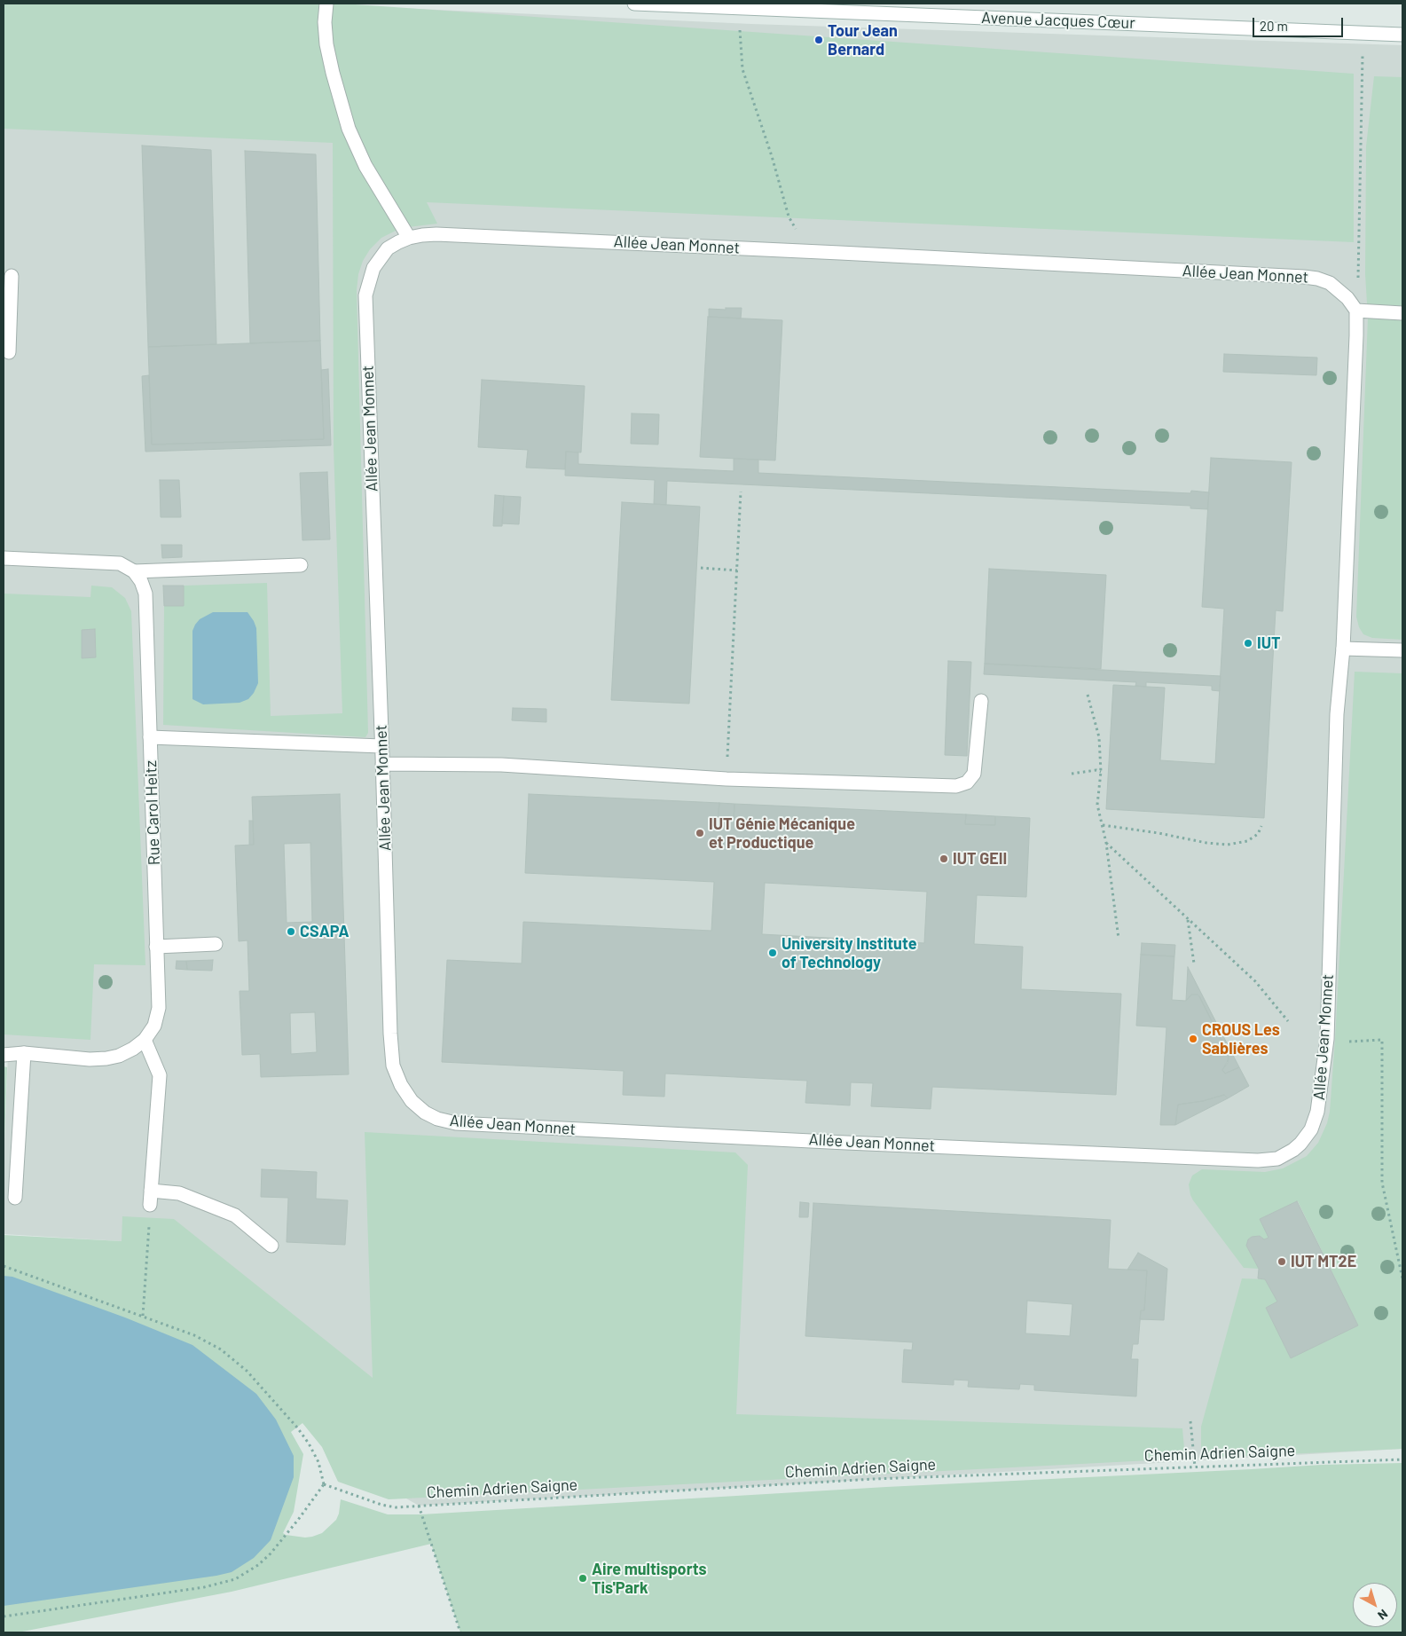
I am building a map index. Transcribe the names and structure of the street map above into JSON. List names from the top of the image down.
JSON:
{
  "streets": {
    "street": ["Avenue Jacques Cœur", "Allée Jean Monnet", "Rue Carol Heitz"],
    "path": ["Chemin Adrien Saigne"]
  },
  "places": [
    "Tour Jean Bernard",
    "IUT",
    "IUT Génie Mécanique et Productique",
    "IUT GEII",
    "CSAPA",
    "University Institute of Technology",
    "CROUS Les Sablières",
    "IUT MT2E",
    "Aire multisports Tis'Park"
  ],
  "scale_bar": "20 m",
  "north": "bottom right"
}
